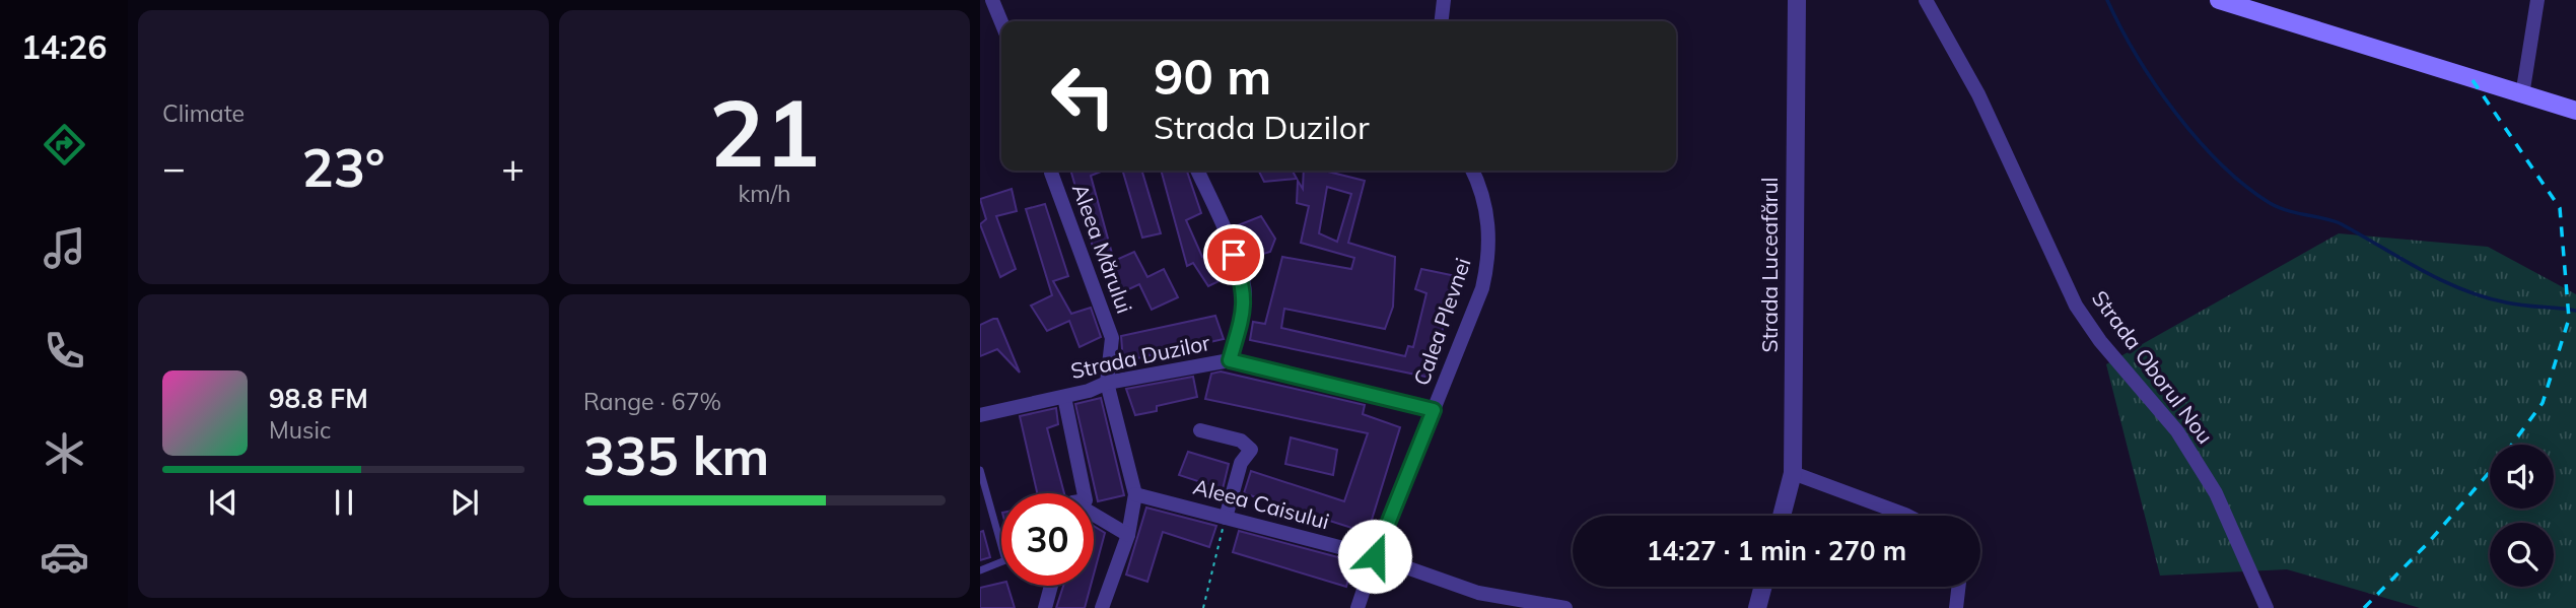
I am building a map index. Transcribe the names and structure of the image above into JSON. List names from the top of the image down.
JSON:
{
  "streets": {
    "street": [
      "Aleea Mărului",
      "Strada Luceafărul",
      "Calea Plevnei",
      "Strada Duzilor",
      "Strada Oborul Nou",
      "Aleea Caisului"
    ]
  },
  "crossings": [
    ["Aleea Mărului", "Strada Duzilor"],
    ["Calea Plevnei", "Strada Duzilor"],
    ["Calea Plevnei", "Aleea Caisului"]
  ],
  "page": {
    "tabs": "14:26",
    "tile": [
      "Climate",
      ["21", "km/h"],
      ["Range · 67%", "335 km"]
    ],
    "turn": ["90 m", "Strada Duzilor"],
    "heat": ["−", "23°", "+"],
    "song": ["98.8 FM", "Music"],
    "limit": "30",
    "trip": "14:27 · 1 min · 270 m"
  }
}
